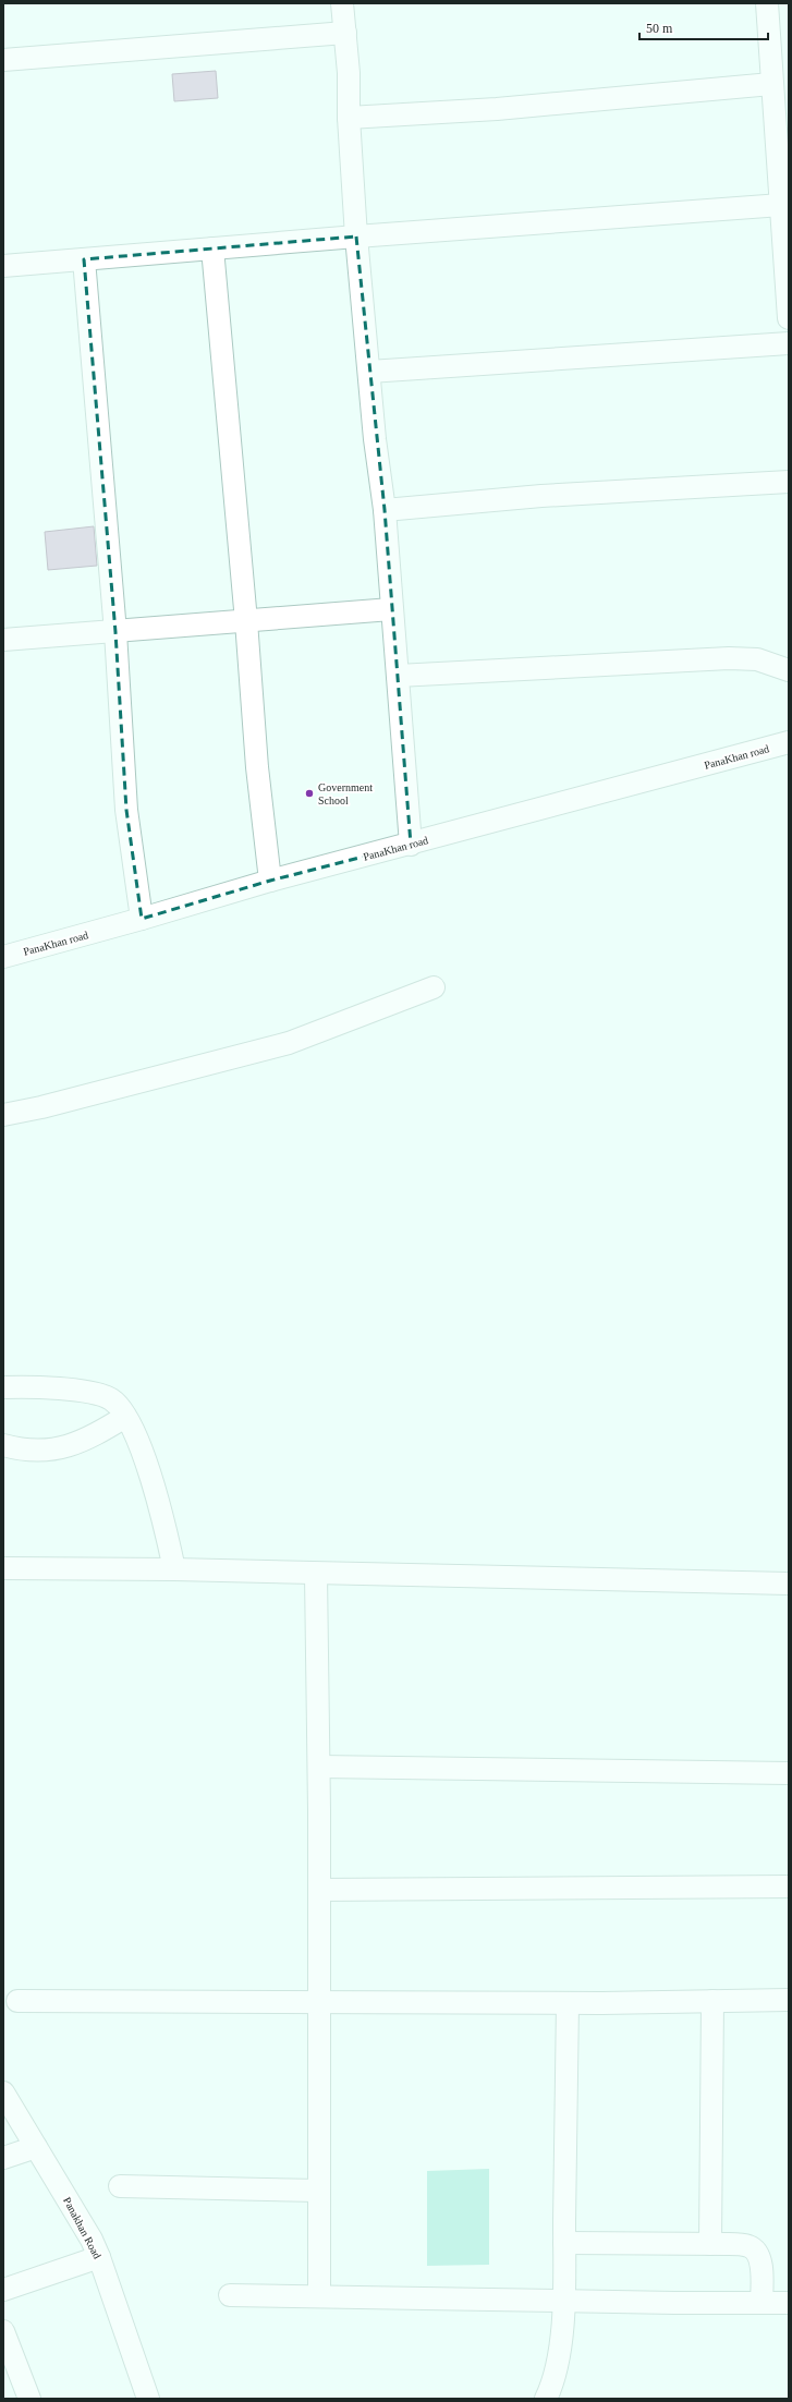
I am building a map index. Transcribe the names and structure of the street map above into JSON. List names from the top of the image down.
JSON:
{
  "streets": {
    "street": ["PanaKhan road", "Panakhan Road"]
  },
  "places": ["Government School"],
  "scale_bar": "50 m"
}
